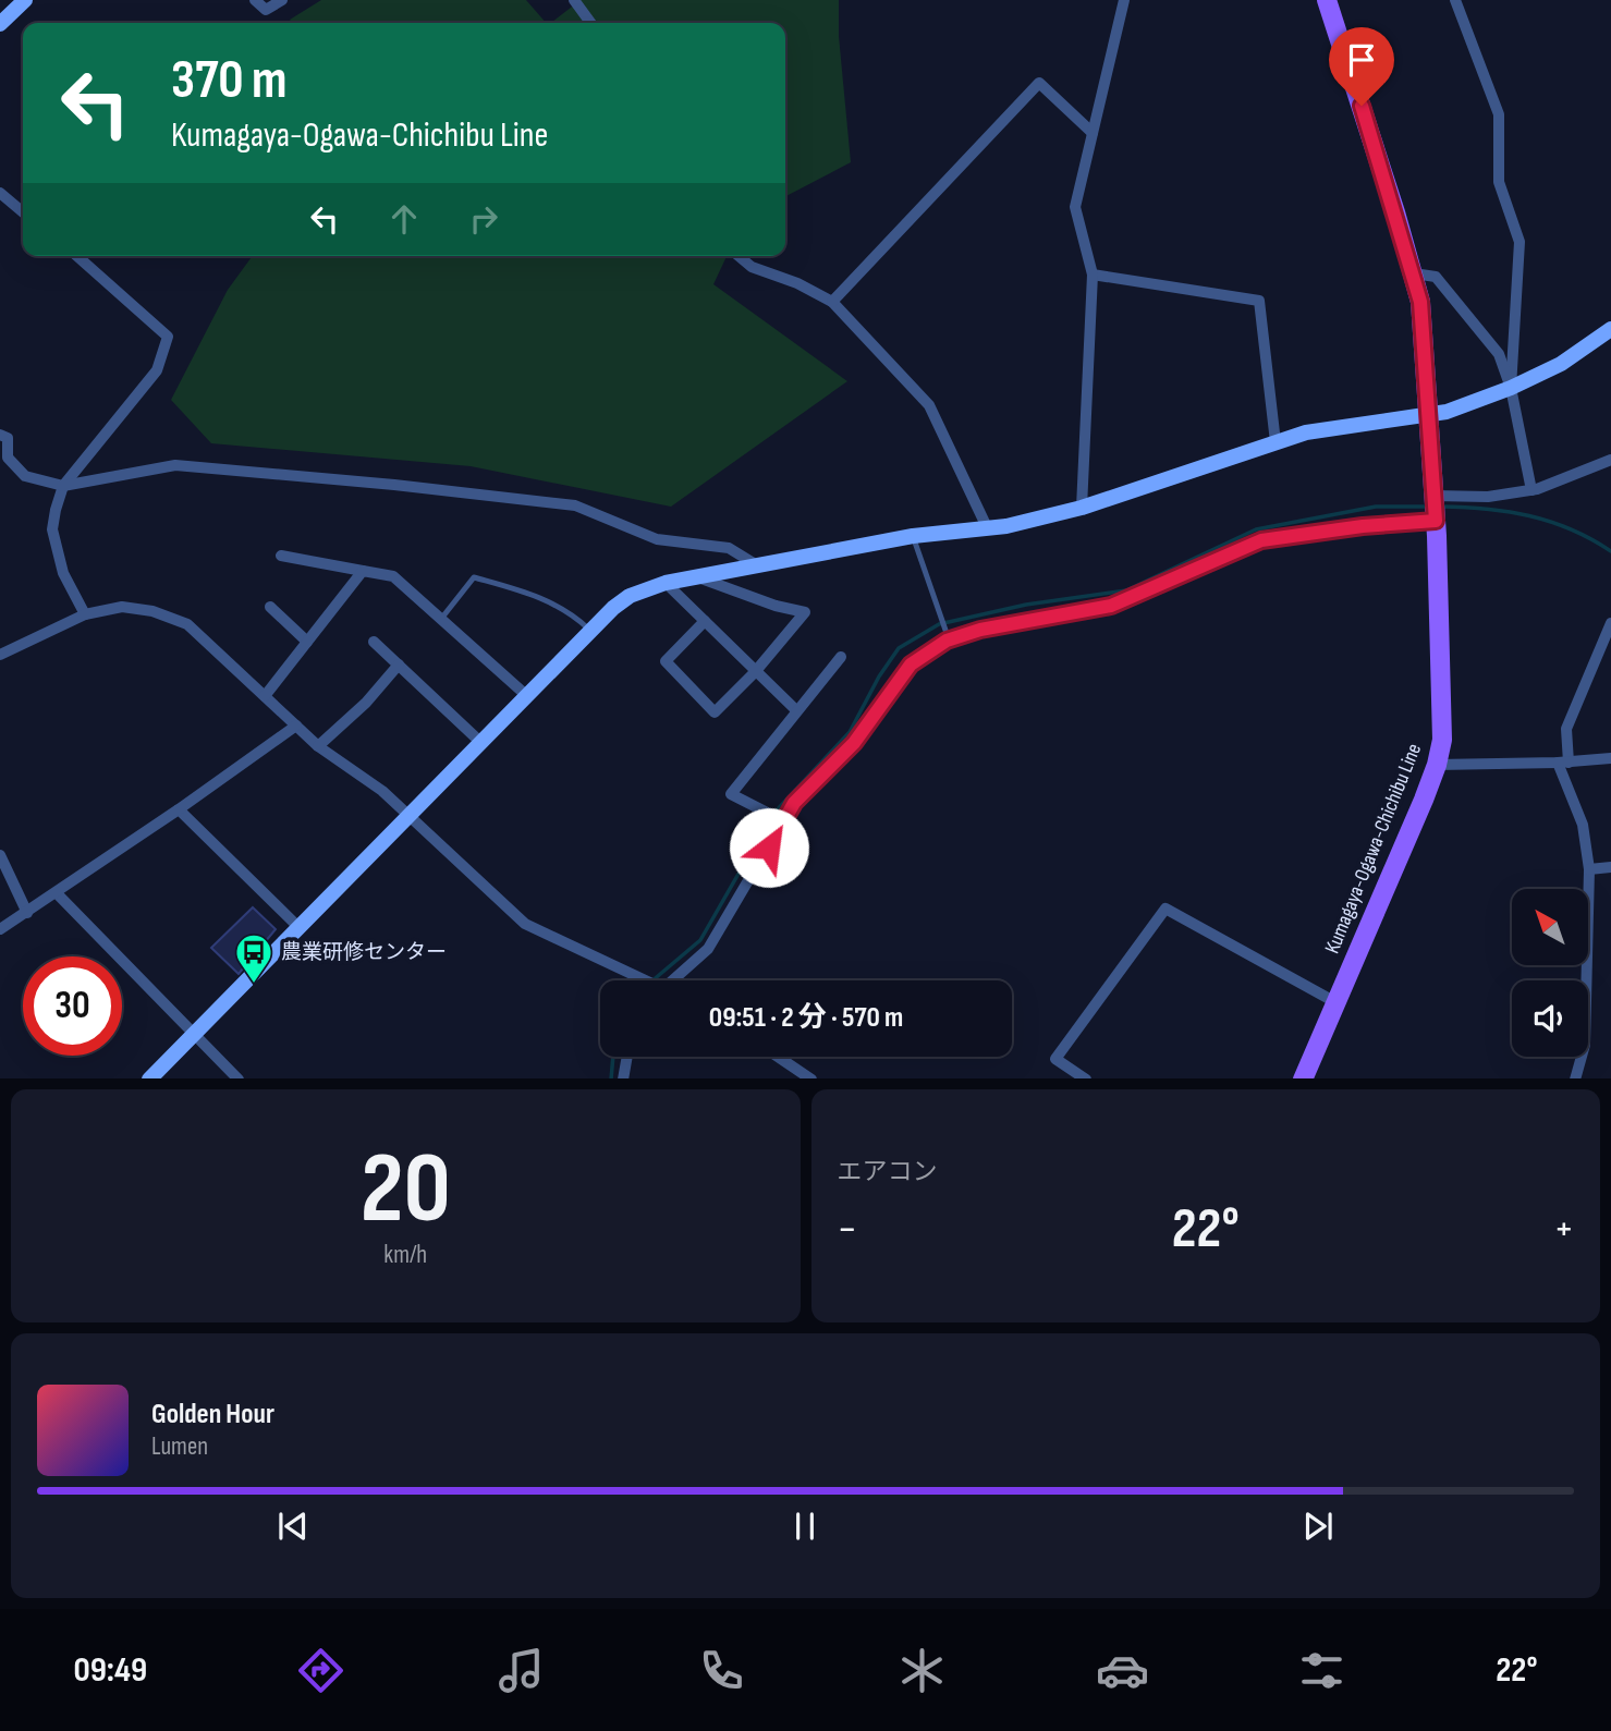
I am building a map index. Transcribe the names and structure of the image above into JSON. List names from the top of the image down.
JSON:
{
  "streets": {
    "main road": ["Kumagaya-Ogawa-Chichibu Line"]
  },
  "places": {
    "bus stop": ["農業研修センター"]
  },
  "north": "top left",
  "page": {
    "turn": ["370 m", "Kumagaya-Ogawa-Chichibu Line"],
    "limit": "30",
    "trip": "09:51 · 2 分 · 570 m",
    "tile": [
      ["20", "km/h"],
      "エアコン"
    ],
    "heat": ["−", "22°", "+"],
    "song": ["Golden Hour", "Lumen"],
    "tabs": ["09:49", "22°"]
  }
}
